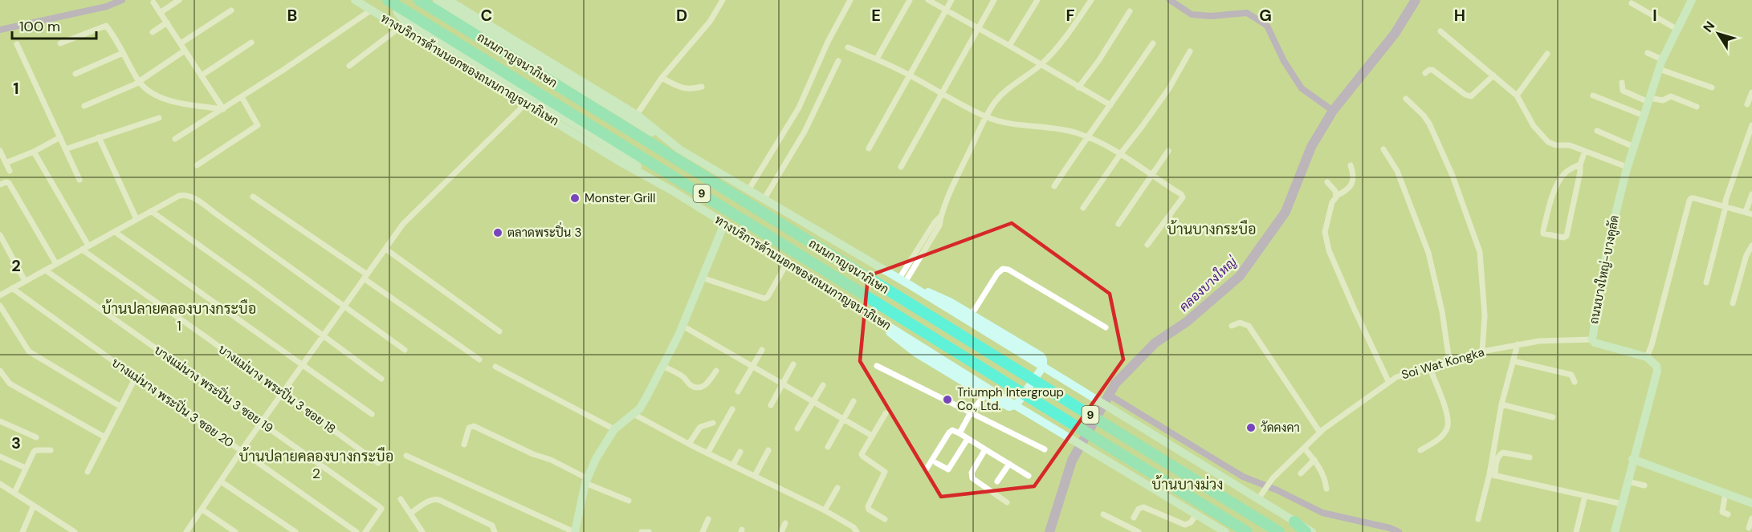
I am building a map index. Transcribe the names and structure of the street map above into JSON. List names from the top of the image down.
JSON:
{
  "streets": {
    "highway": ["ถนนกาญจนาภิเษก", "9"],
    "main road": ["ทางบริการด้านนอกของถนนกาญจนาภิเษก", "ถนนบางใหญ่-บางคูลัด"],
    "street": [
      "Soi Wat Kongka",
      "บางแม่นาง พระปิ่น 3 ซอย 19",
      "บางแม่นาง พระปิ่น 3 ซอย 18",
      "บางแม่นาง พระปิ่น 3 ซอย 20"
    ]
  },
  "crossings": [
    ["ถนนบางใหญ่-บางคูลัด", "Soi Wat Kongka"]
  ],
  "districts": [
    "บ้านบางกระบือ",
    "บ้านปลายคลองบางกระบือ 1",
    "บ้านปลายคลองบางกระบือ 2",
    "บ้านบางม่วง"
  ],
  "water": ["คลองบางใหญ่"],
  "places": [
    "Monster Grill",
    "ตลาดพระปิ่น 3",
    "Triumph Intergroup Co., Ltd.",
    "วัดคงคา"
  ],
  "scale_bar": "100 m",
  "north": "top left",
  "grid": {
    "columns": [
      "B",
      "C",
      "D",
      "E",
      "F",
      "G",
      "H",
      "I"
    ],
    "rows": ["1", "2", "3"]
  }
}
